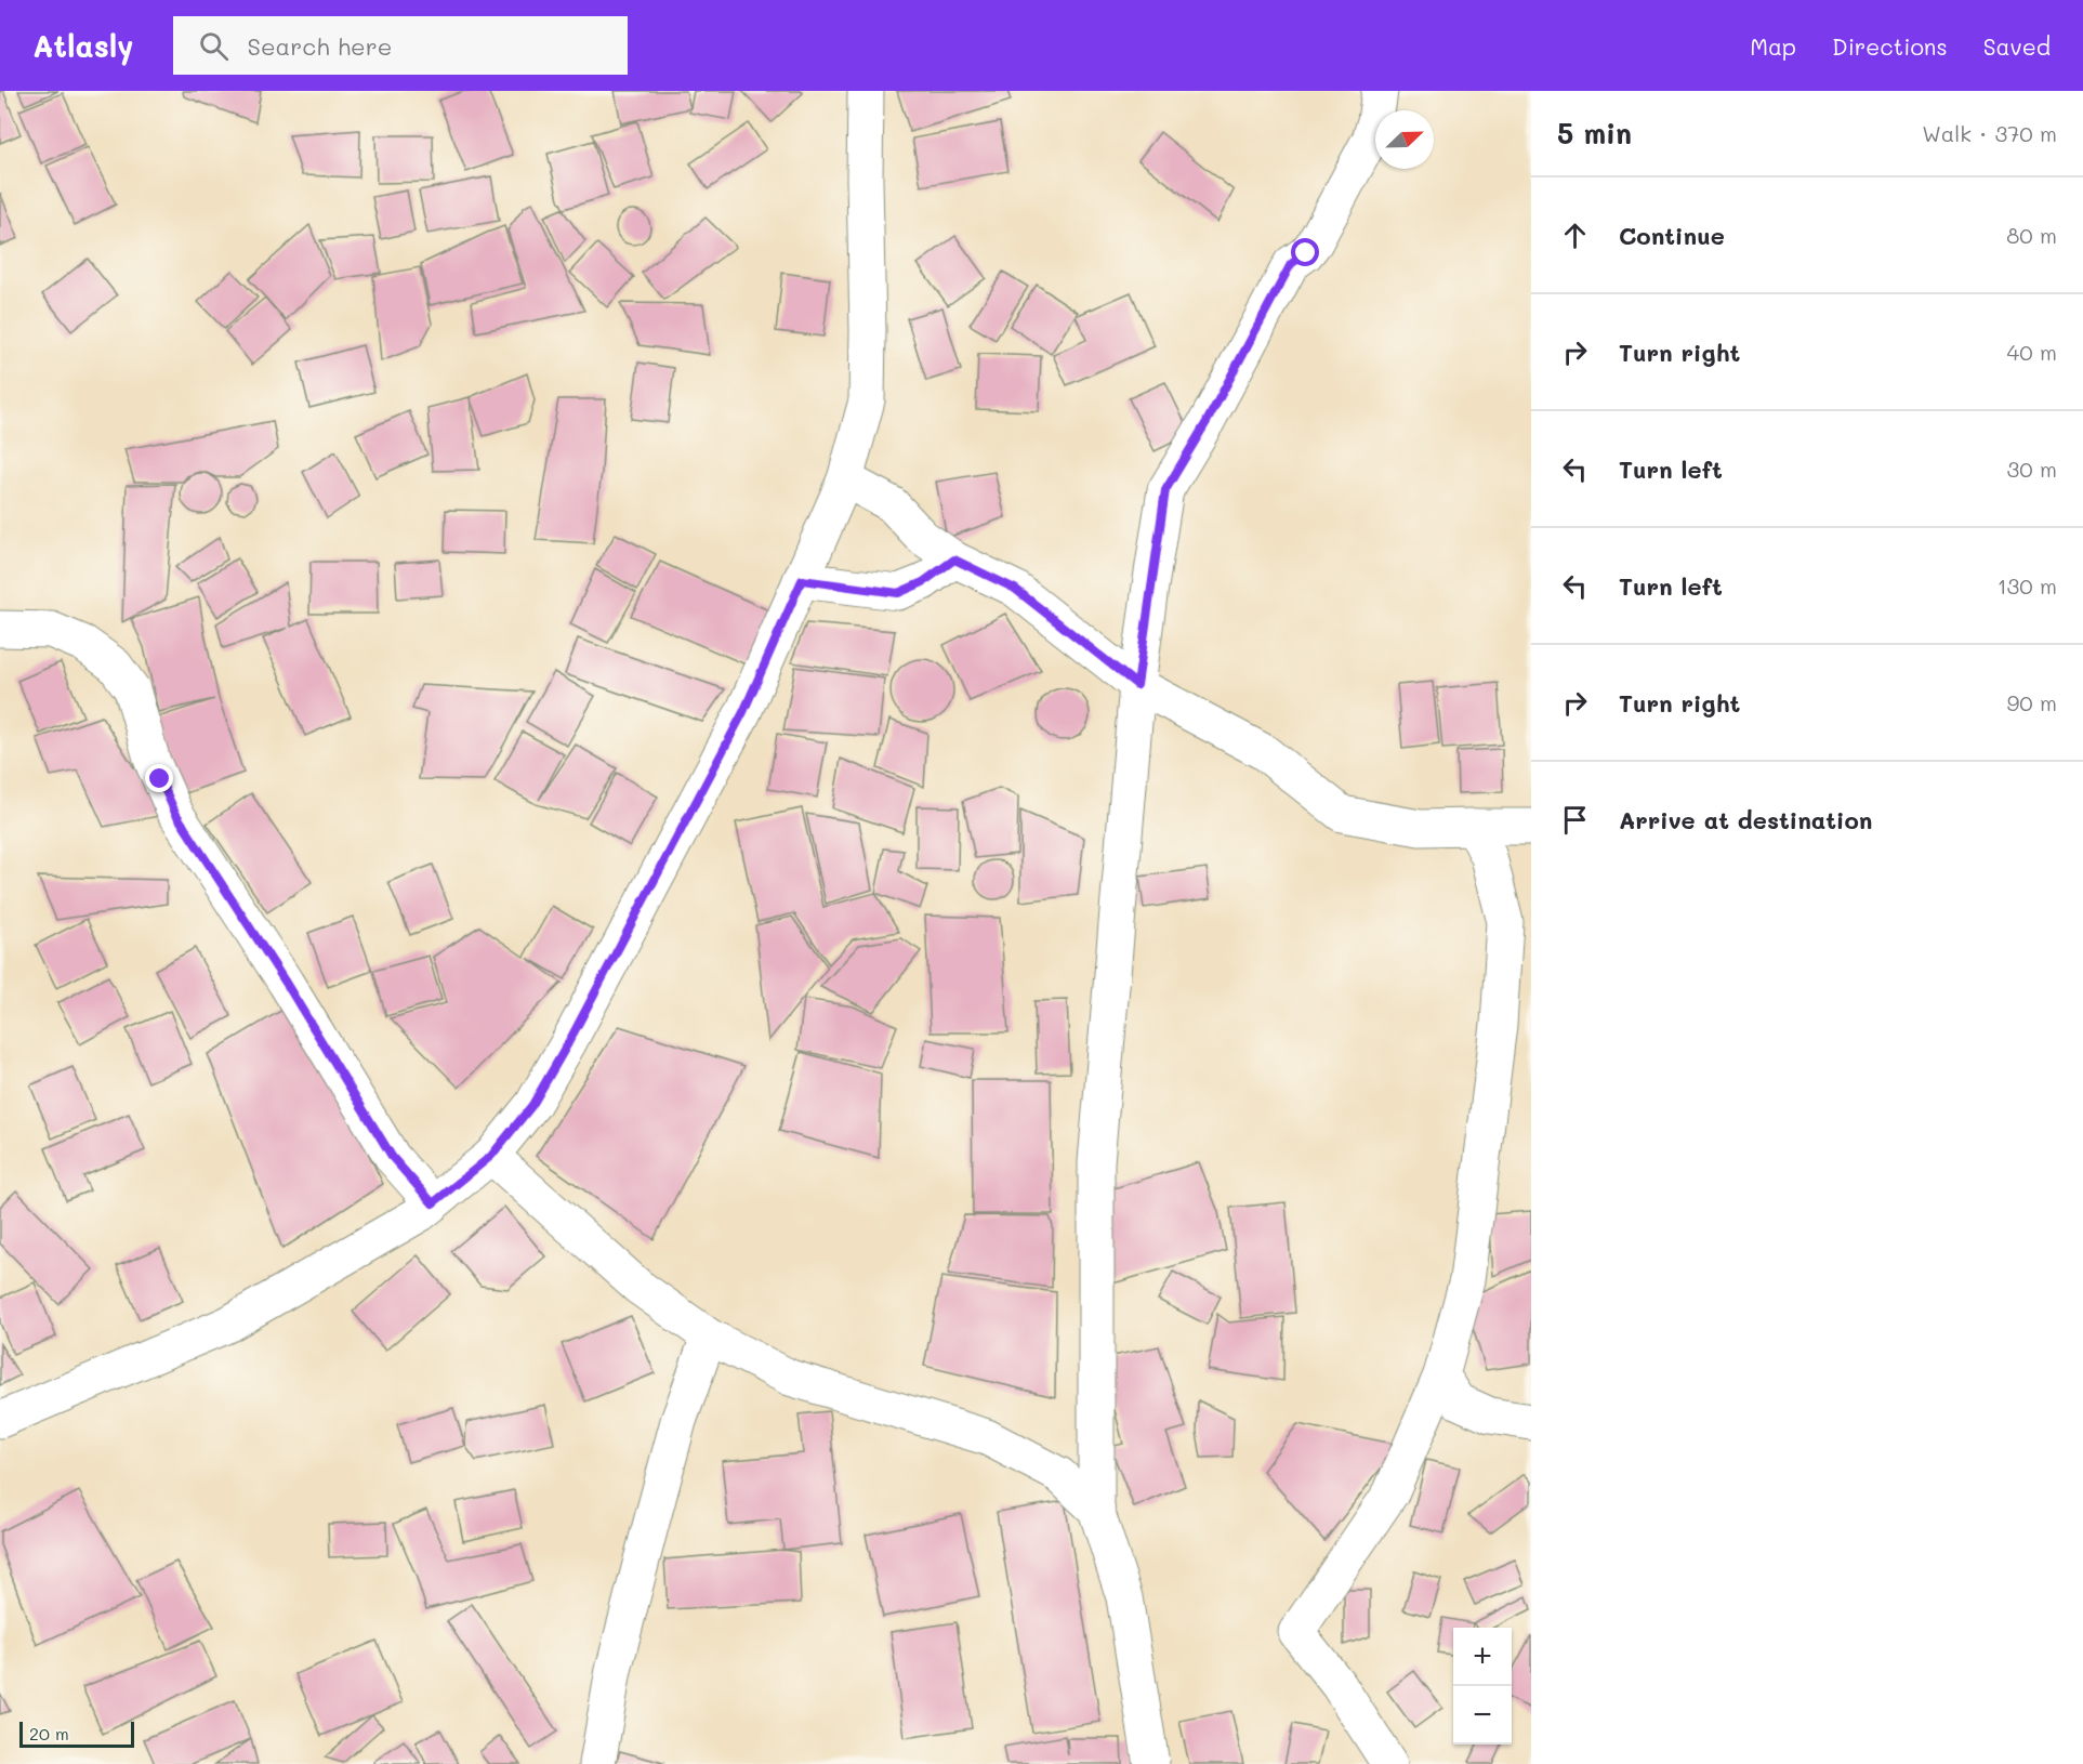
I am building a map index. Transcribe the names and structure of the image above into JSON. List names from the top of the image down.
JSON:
{
  "scale_bar": "20 m",
  "north": "top right",
  "page": {
    "header": "Atlasly",
    "search": "Search here",
    "nav": ["Map", "Directions", "Saved"],
    "heading": ["5 min", "Walk · 370 m"],
    "list": [
      ["Continue", "80 m"],
      ["Turn right", "40 m"],
      ["Turn left", "30 m"],
      ["Turn left", "130 m"],
      ["Turn right", "90 m"],
      "Arrive at destination"
    ],
    "map_buttons": ["+", "−"],
    "scale": "20 m"
  }
}
